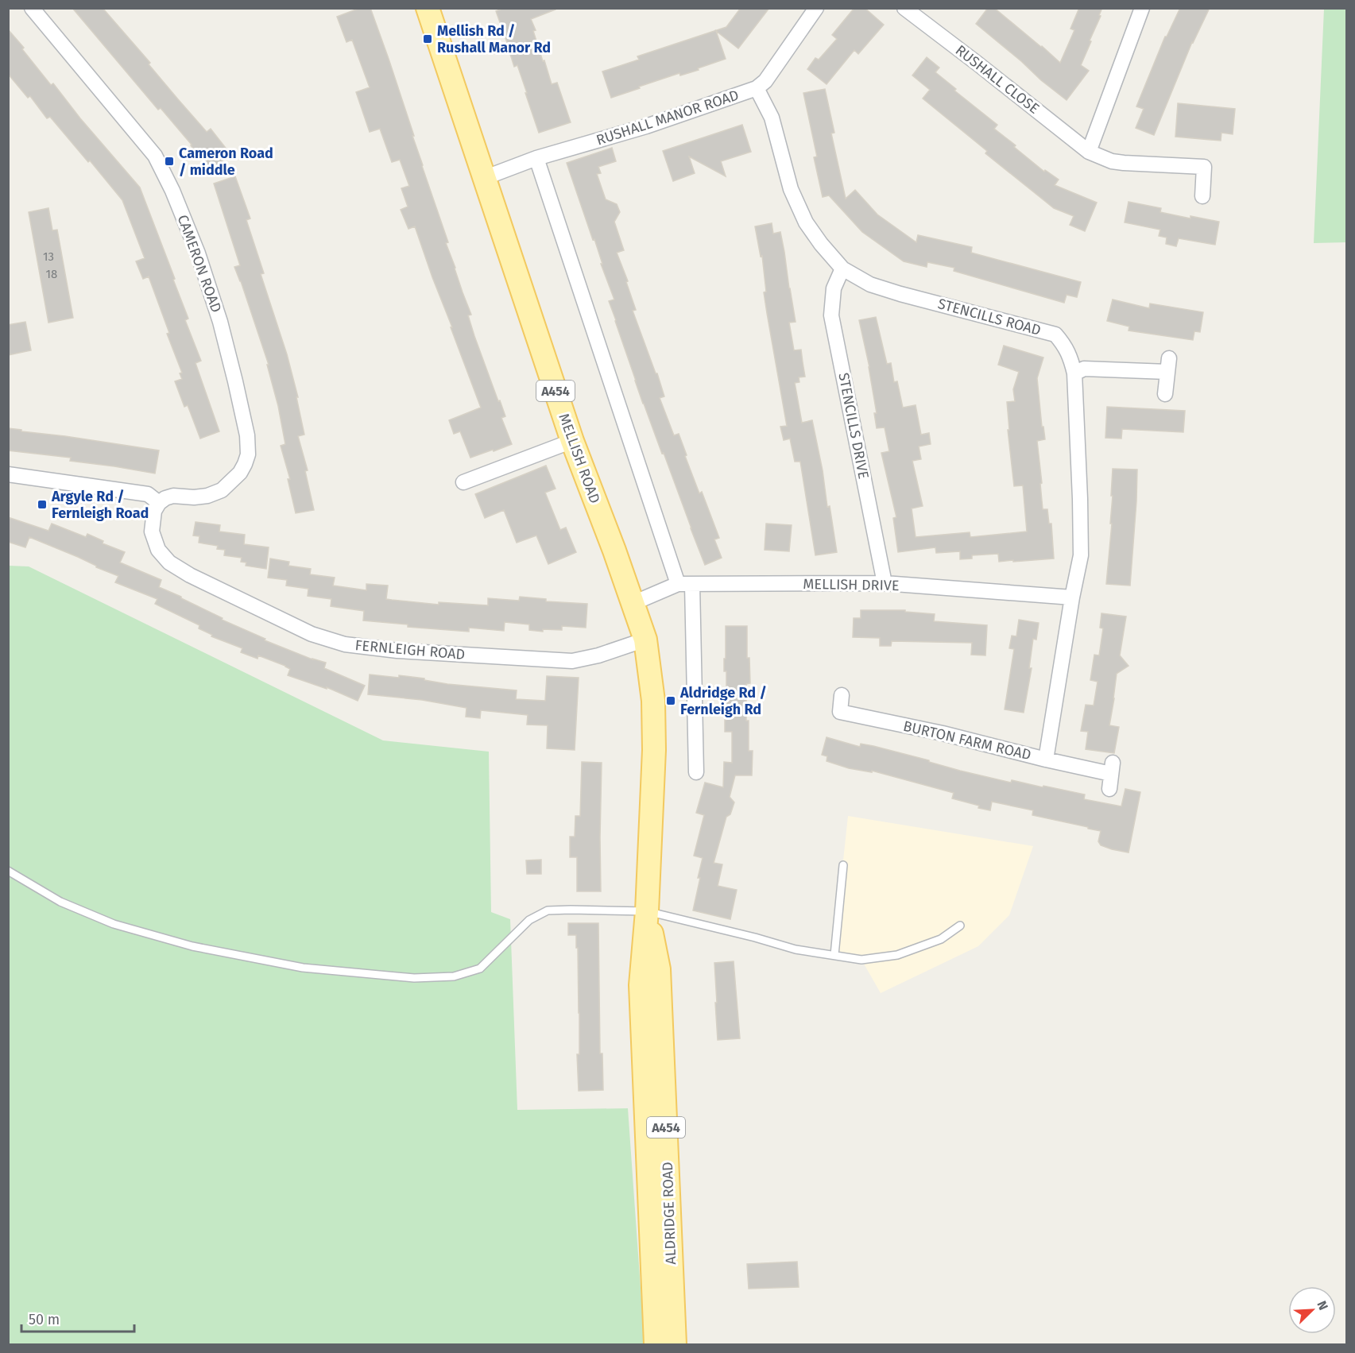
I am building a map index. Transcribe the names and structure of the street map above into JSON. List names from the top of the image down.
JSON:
{
  "streets": {
    "main road": ["A454", "MELLISH ROAD", "ALDRIDGE ROAD"],
    "street": [
      "RUSHALL CLOSE",
      "RUSHALL MANOR ROAD",
      "CAMERON ROAD",
      "STENCILLS ROAD",
      "STENCILLS DRIVE",
      "MELLISH DRIVE",
      "FERNLEIGH ROAD",
      "BURTON FARM ROAD"
    ]
  },
  "crossings": [
    ["RUSHALL MANOR ROAD", "STENCILLS ROAD"],
    ["RUSHALL MANOR ROAD", "MELLISH ROAD"],
    ["CAMERON ROAD", "FERNLEIGH ROAD"],
    ["STENCILLS ROAD", "STENCILLS DRIVE"],
    ["STENCILLS ROAD", "MELLISH DRIVE"],
    ["STENCILLS ROAD", "BURTON FARM ROAD"],
    ["STENCILLS DRIVE", "MELLISH DRIVE"],
    ["MELLISH ROAD", "MELLISH DRIVE"],
    ["MELLISH ROAD", "FERNLEIGH ROAD"],
    ["MELLISH ROAD", "ALDRIDGE ROAD"]
  ],
  "places": {
    "transit": [
      "Mellish Rd / Rushall Manor Rd",
      "Cameron Road / middle",
      "Argyle Rd / Fernleigh Road",
      "Aldridge Rd / Fernleigh Rd"
    ]
  },
  "house_numbers": ["13", "18"],
  "scale_bar": "50 m",
  "north": "top right"
}
